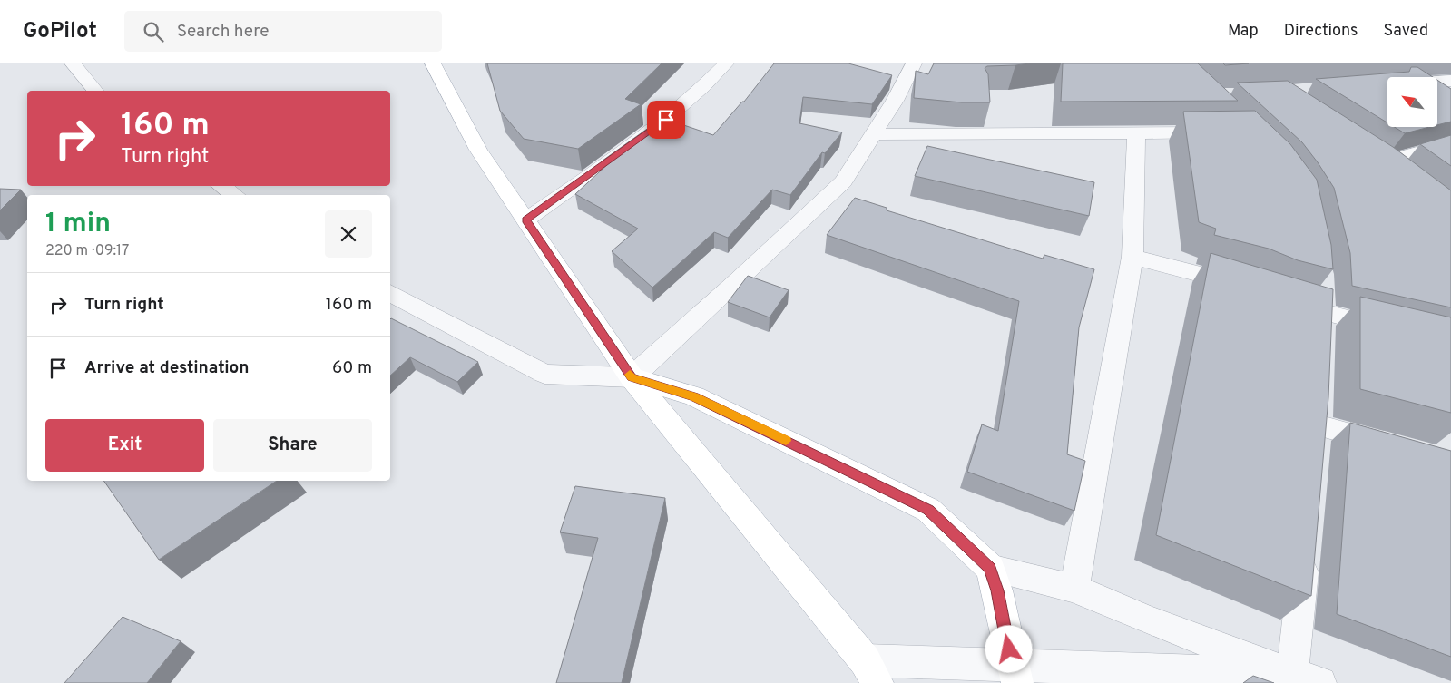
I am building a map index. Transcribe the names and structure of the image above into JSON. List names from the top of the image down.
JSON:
{
  "north": "top left",
  "page": {
    "header": "GoPilot",
    "search": "Search here",
    "nav": ["Map", "Directions", "Saved"],
    "turn": ["160 m", "Turn right"],
    "heading": ["1 min", "220 m · 09:17"],
    "list": [
      {
        "name": "Turn right",
        "value": "160 m"
      },
      {
        "name": "Arrive at destination",
        "value": "60 m"
      }
    ],
    "buttons": ["Exit", "Share"]
  }
}
